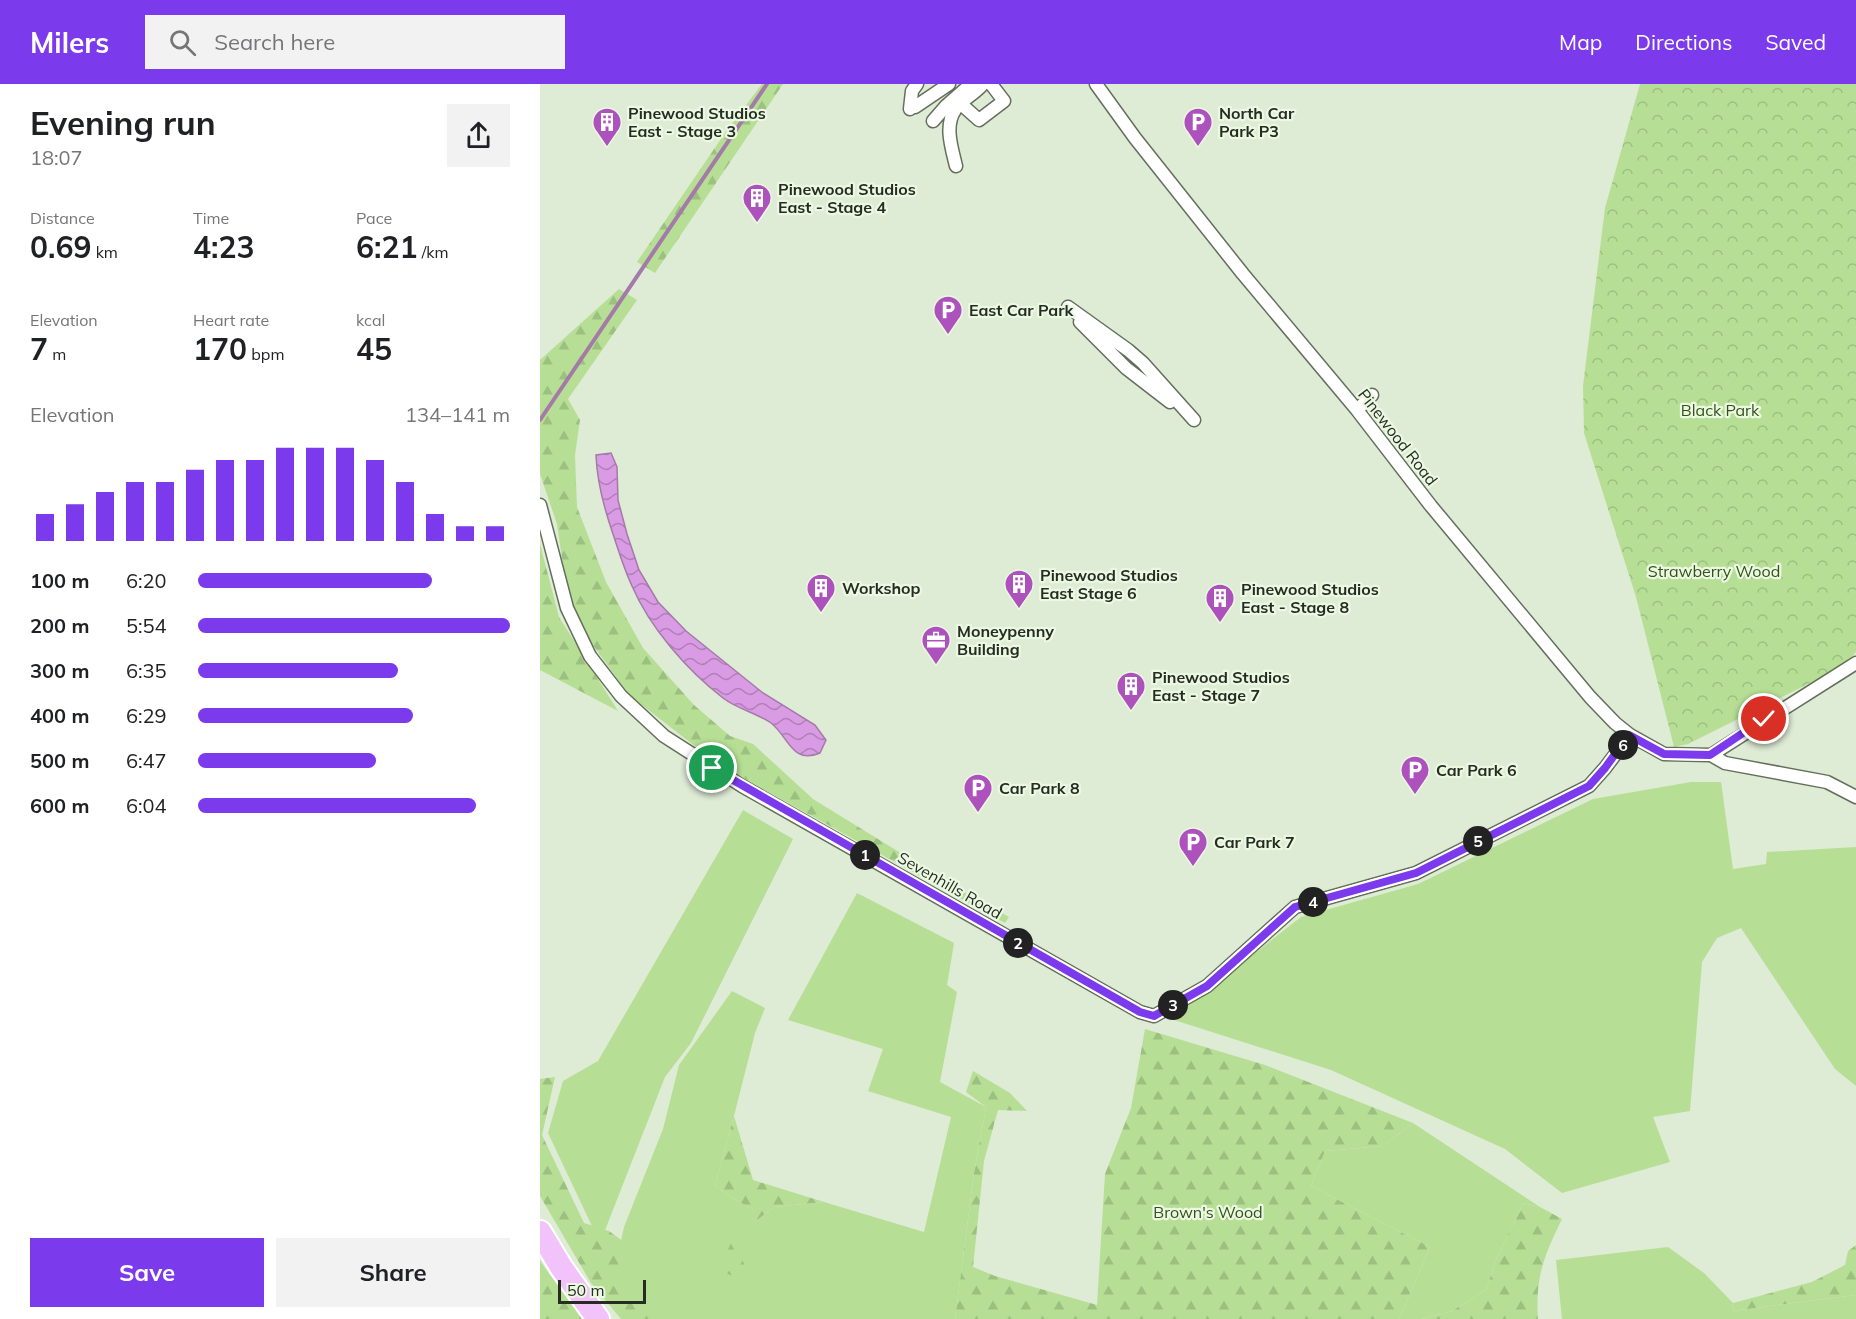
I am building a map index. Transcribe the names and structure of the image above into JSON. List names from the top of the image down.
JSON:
{
  "streets": {
    "street": ["Pinewood Road", "Sevenhills Road"]
  },
  "crossings": [
    ["Pinewood Road", "Sevenhills Road"]
  ],
  "parks": ["Black Park", "Strawberry Wood", "Brown's Wood"],
  "places": {
    "building": [
      "Pinewood Studios East - Stage 3",
      "Pinewood Studios East - Stage 4",
      "Pinewood Studios East Stage 6",
      "Workshop",
      "Pinewood Studios East - Stage 8",
      "Pinewood Studios East - Stage 7"
    ],
    "parking": [
      "North Car Park P3",
      "East Car Park",
      "Car Park 6",
      "Car Park 8",
      "Car Park 7"
    ],
    "office": ["Moneypenny Building"]
  },
  "scale_bar": "50 m",
  "page": {
    "header": "Milers",
    "search": "Search here",
    "nav": ["Map", "Directions", "Saved"],
    "heading": ["Evening run", "18:07"],
    "stats": [
      ["Distance", "0.69 km"],
      ["Time", "4:23"],
      ["Pace", "6:21 /km"],
      ["Elevation", "7 m"],
      ["Heart rate", "170 bpm"],
      ["kcal", "45"]
    ],
    "chart": ["Elevation", "134–141 m"],
    "list": [
      {
        "name": "100 m",
        "note": "6:20"
      },
      {
        "name": "200 m",
        "note": "5:54"
      },
      {
        "name": "300 m",
        "note": "6:35"
      },
      {
        "name": "400 m",
        "note": "6:29"
      },
      {
        "name": "500 m",
        "note": "6:47"
      },
      {
        "name": "600 m",
        "note": "6:04"
      }
    ],
    "pins": [
      "6",
      "5",
      "1",
      "4",
      "2",
      "3"
    ],
    "buttons": ["Save", "Share"],
    "scale": "50 m"
  }
}
